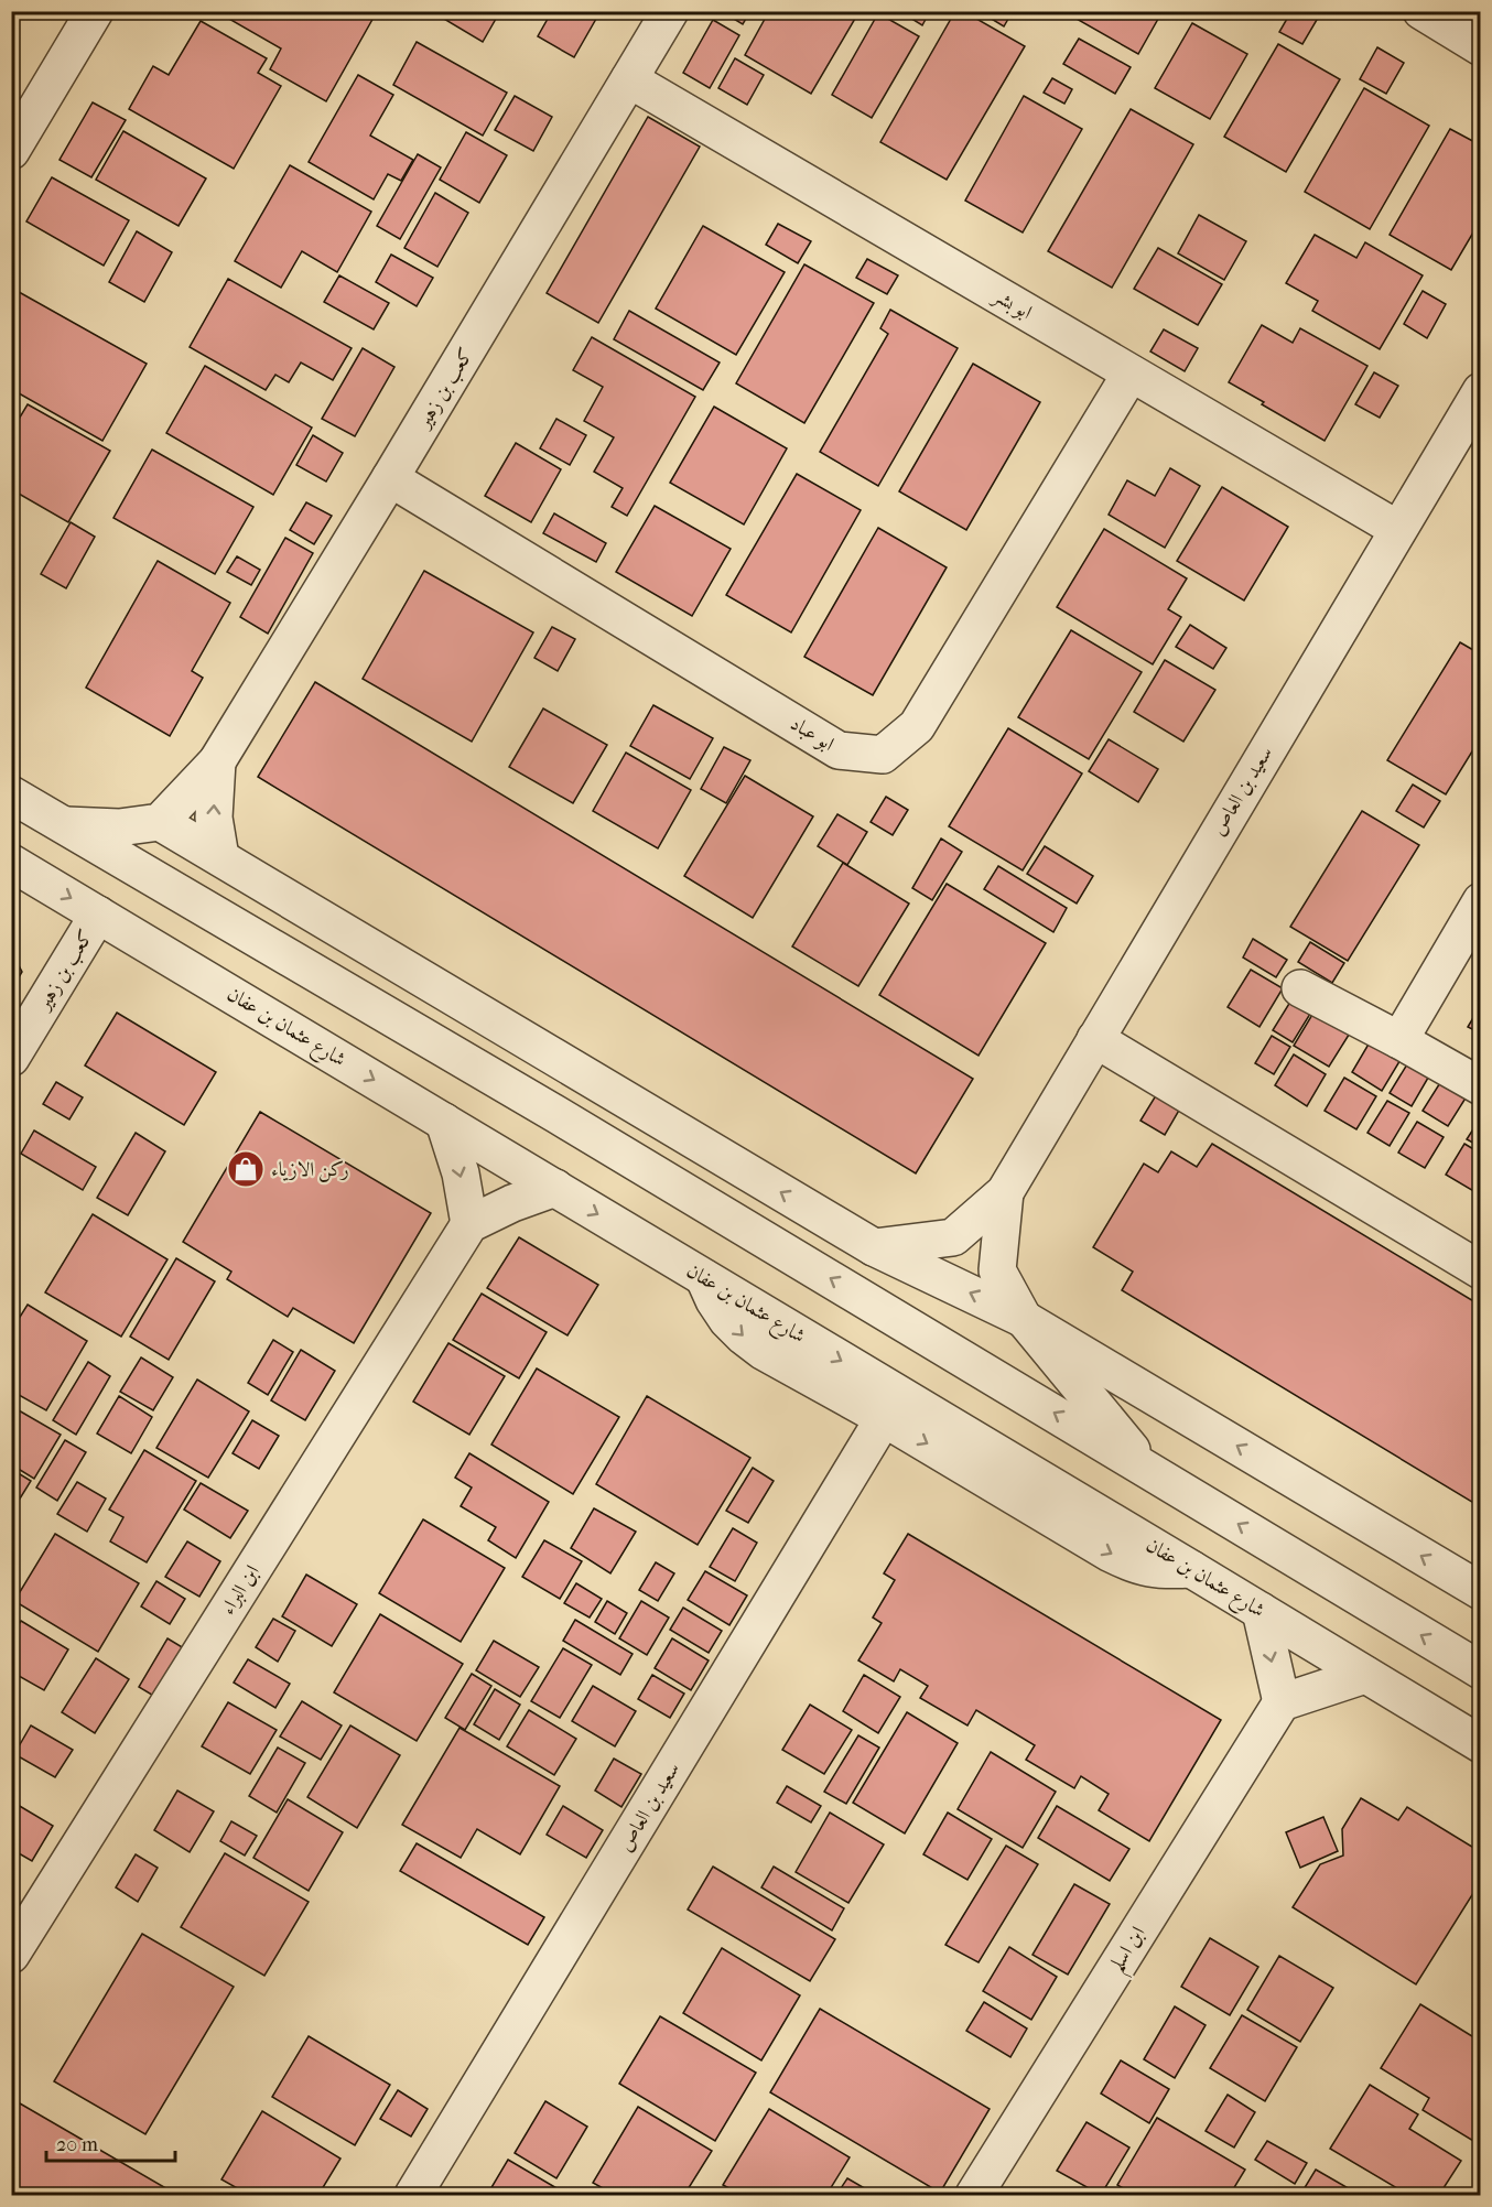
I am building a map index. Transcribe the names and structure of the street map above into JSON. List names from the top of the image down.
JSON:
{
  "streets": {
    "street": [
      "ابو بشر",
      "كعب بن زهير",
      "ابو عباد",
      "سعيد بن العاص",
      "شارع عثمان بن عفان",
      "ابن البراء",
      "ابن اسلم"
    ]
  },
  "crossings": [
    ["ابو بشر", "كعب بن زهير"],
    ["ابو بشر", "ابو عباد"],
    ["ابو بشر", "سعيد بن العاص"],
    ["كعب بن زهير", "ابو عباد"],
    ["كعب بن زهير", "شارع عثمان بن عفان"]
  ],
  "places": {
    "shop": ["ركن الازياء"]
  },
  "scale_bar": "20 m"
}
